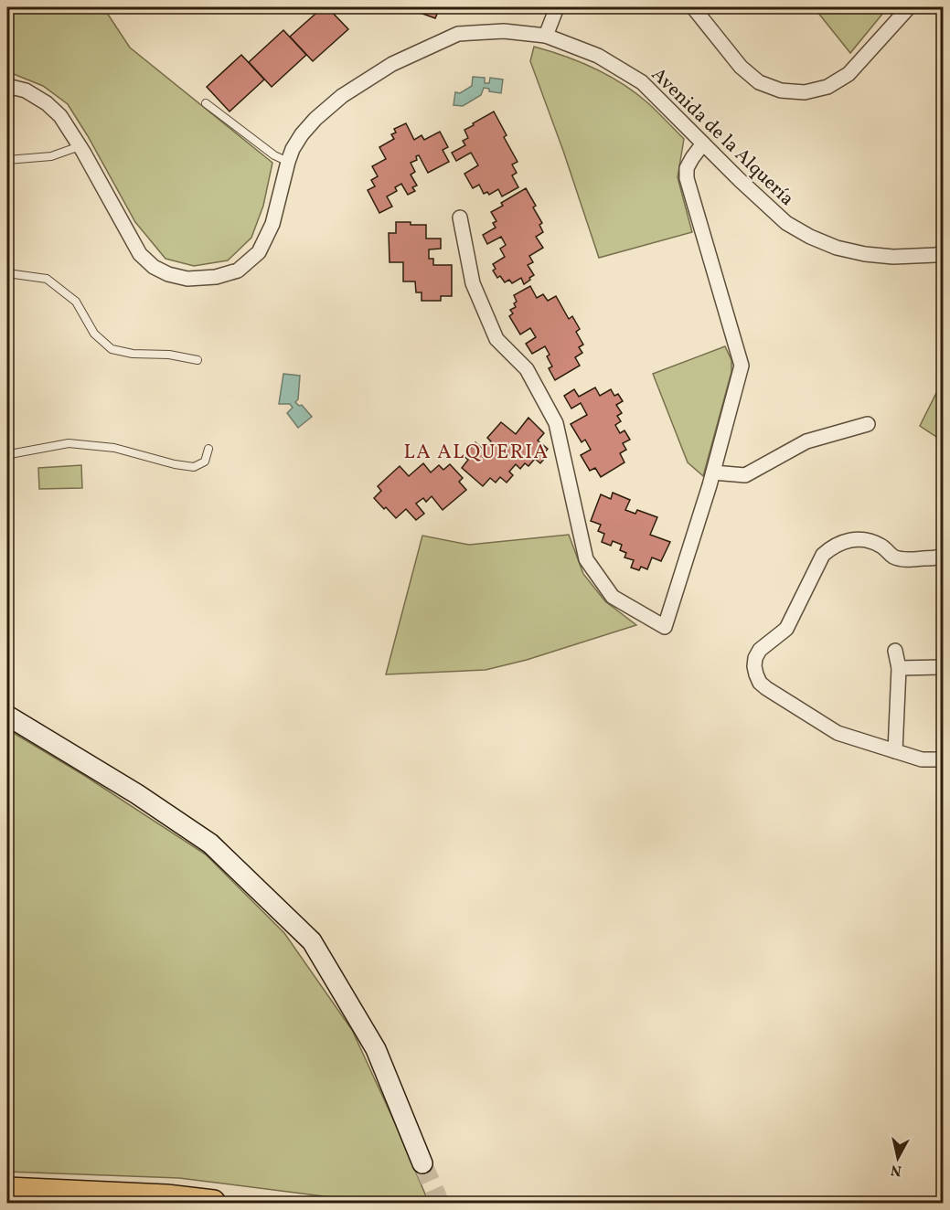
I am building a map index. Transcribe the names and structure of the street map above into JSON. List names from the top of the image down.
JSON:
{
  "streets": {
    "street": ["Avenida de la Alquería"]
  },
  "districts": ["LA ALQUERIA"],
  "north": "bottom"
}
